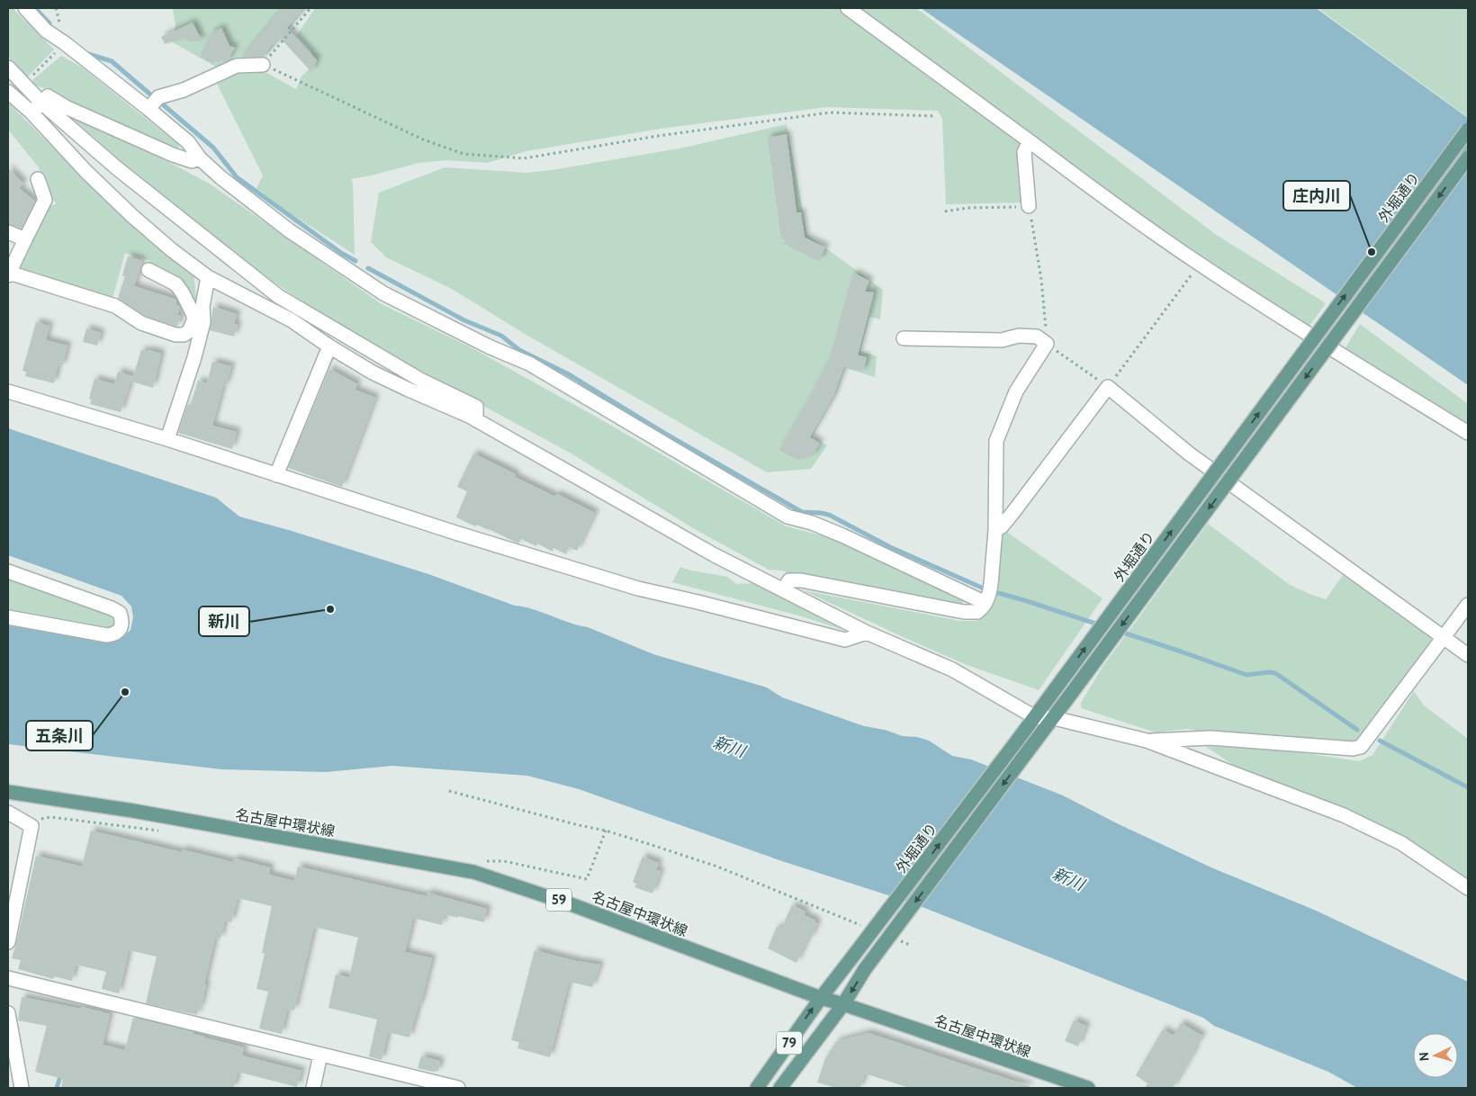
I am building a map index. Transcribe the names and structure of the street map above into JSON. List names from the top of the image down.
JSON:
{
  "streets": {
    "main road": [
      "外堀通り",
      "名古屋中環状線",
      "59",
      "79"
    ]
  },
  "crossings": [
    ["外堀通り", "名古屋中環状線"],
    ["外堀通り", "79"],
    ["名古屋中環状線", "79"]
  ],
  "water": ["新川"],
  "places": ["庄内川", "新川", "五条川"],
  "north": "left"
}
